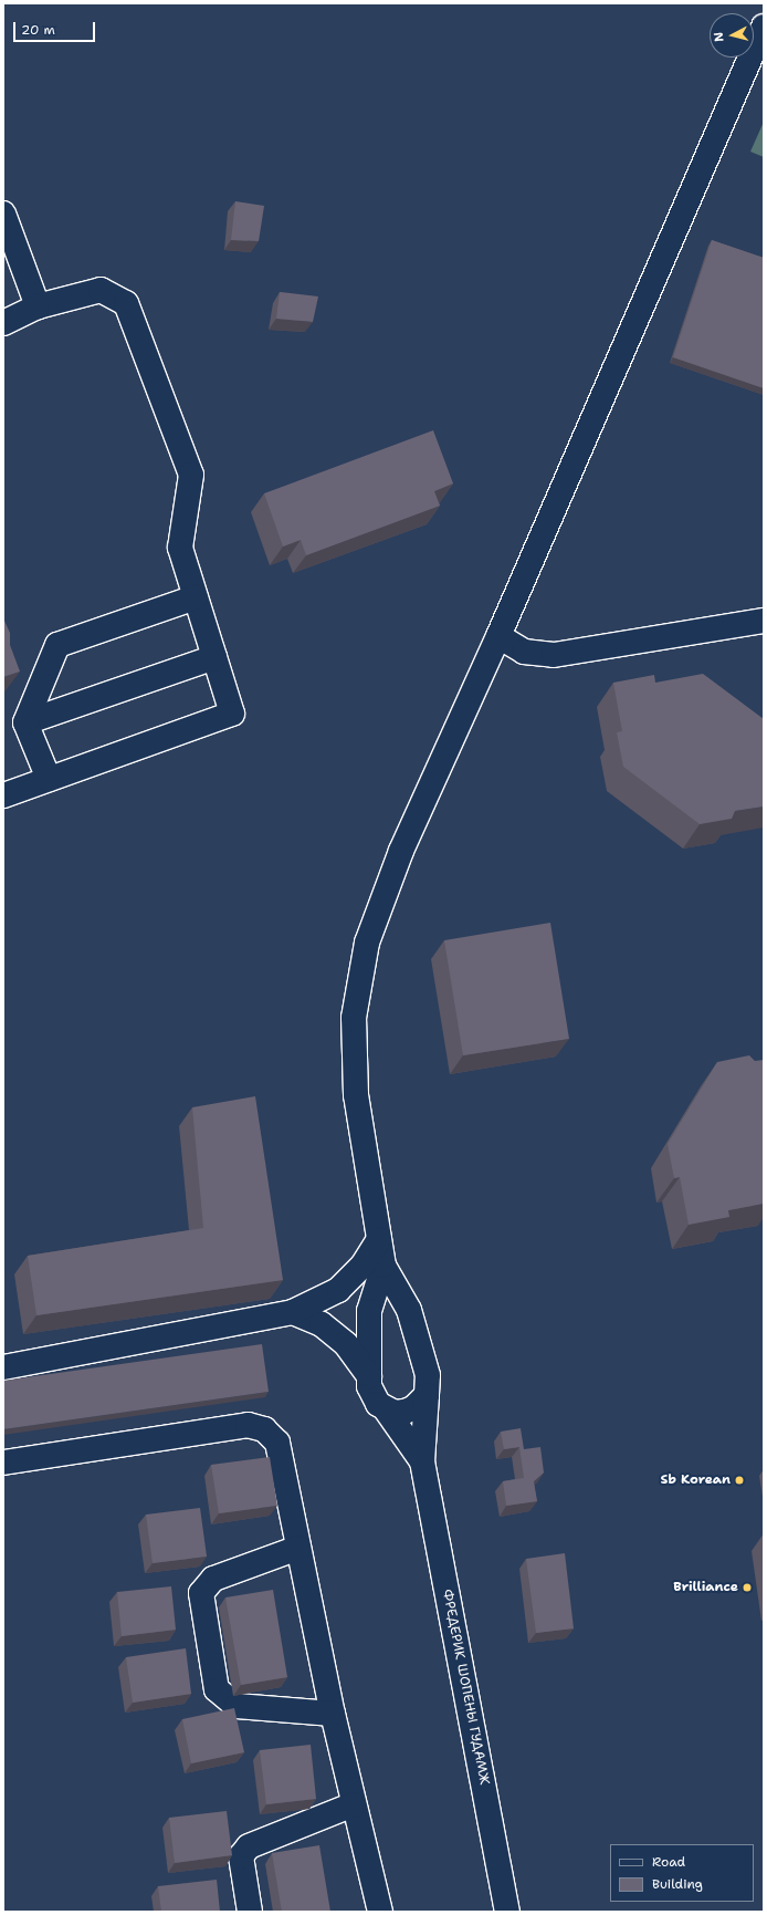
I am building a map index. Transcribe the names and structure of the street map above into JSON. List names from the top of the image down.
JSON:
{
  "streets": {
    "street": ["ФРЕДЕРИК ШОПЕНЫ ГУДАМЖ"]
  },
  "places": ["Sb Korean", "Brilliance"],
  "legend": ["Road", "Building"],
  "scale_bar": "20 m",
  "north": "left"
}
